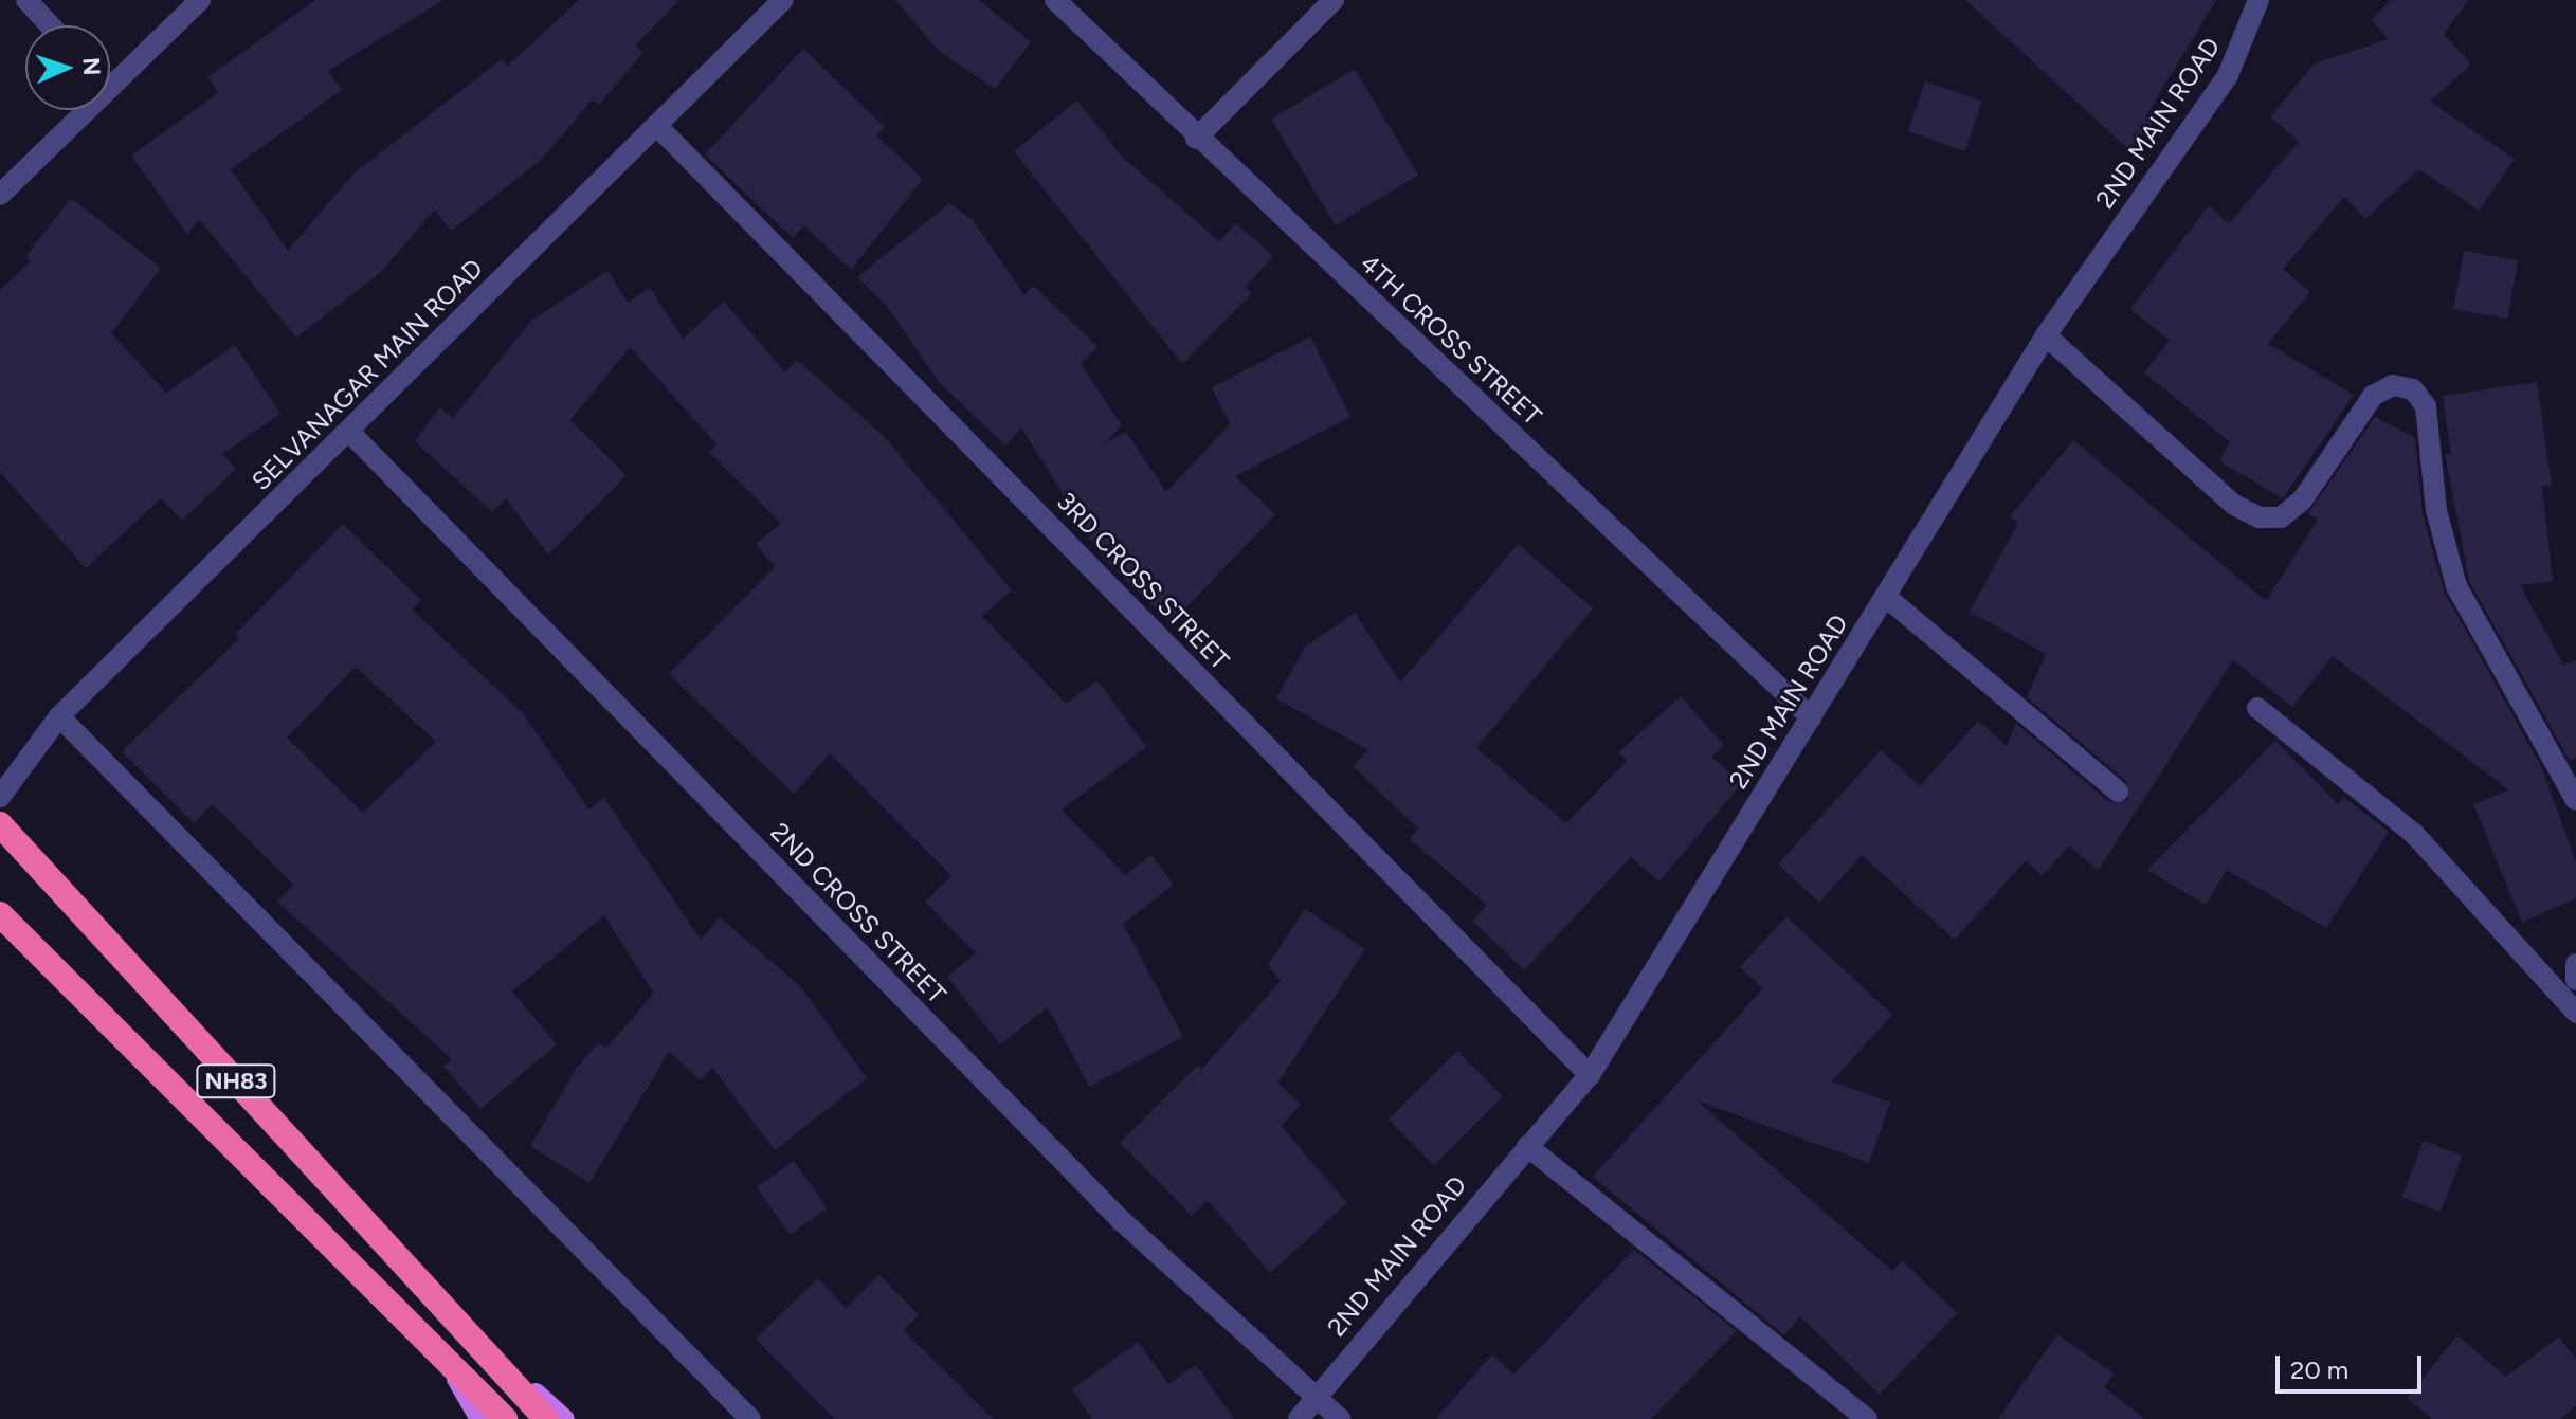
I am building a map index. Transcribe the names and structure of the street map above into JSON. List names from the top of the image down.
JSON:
{
  "streets": {
    "highway": ["NH83"],
    "street": [
      "2ND MAIN ROAD",
      "4TH CROSS STREET",
      "SELVANAGAR MAIN ROAD",
      "3RD CROSS STREET",
      "2ND CROSS STREET"
    ]
  },
  "crossings": [
    ["2ND MAIN ROAD", "4TH CROSS STREET"],
    ["2ND MAIN ROAD", "3RD CROSS STREET"],
    ["2ND MAIN ROAD", "2ND CROSS STREET"],
    ["SELVANAGAR MAIN ROAD", "3RD CROSS STREET"],
    ["SELVANAGAR MAIN ROAD", "2ND CROSS STREET"]
  ],
  "scale_bar": "20 m",
  "north": "right"
}
